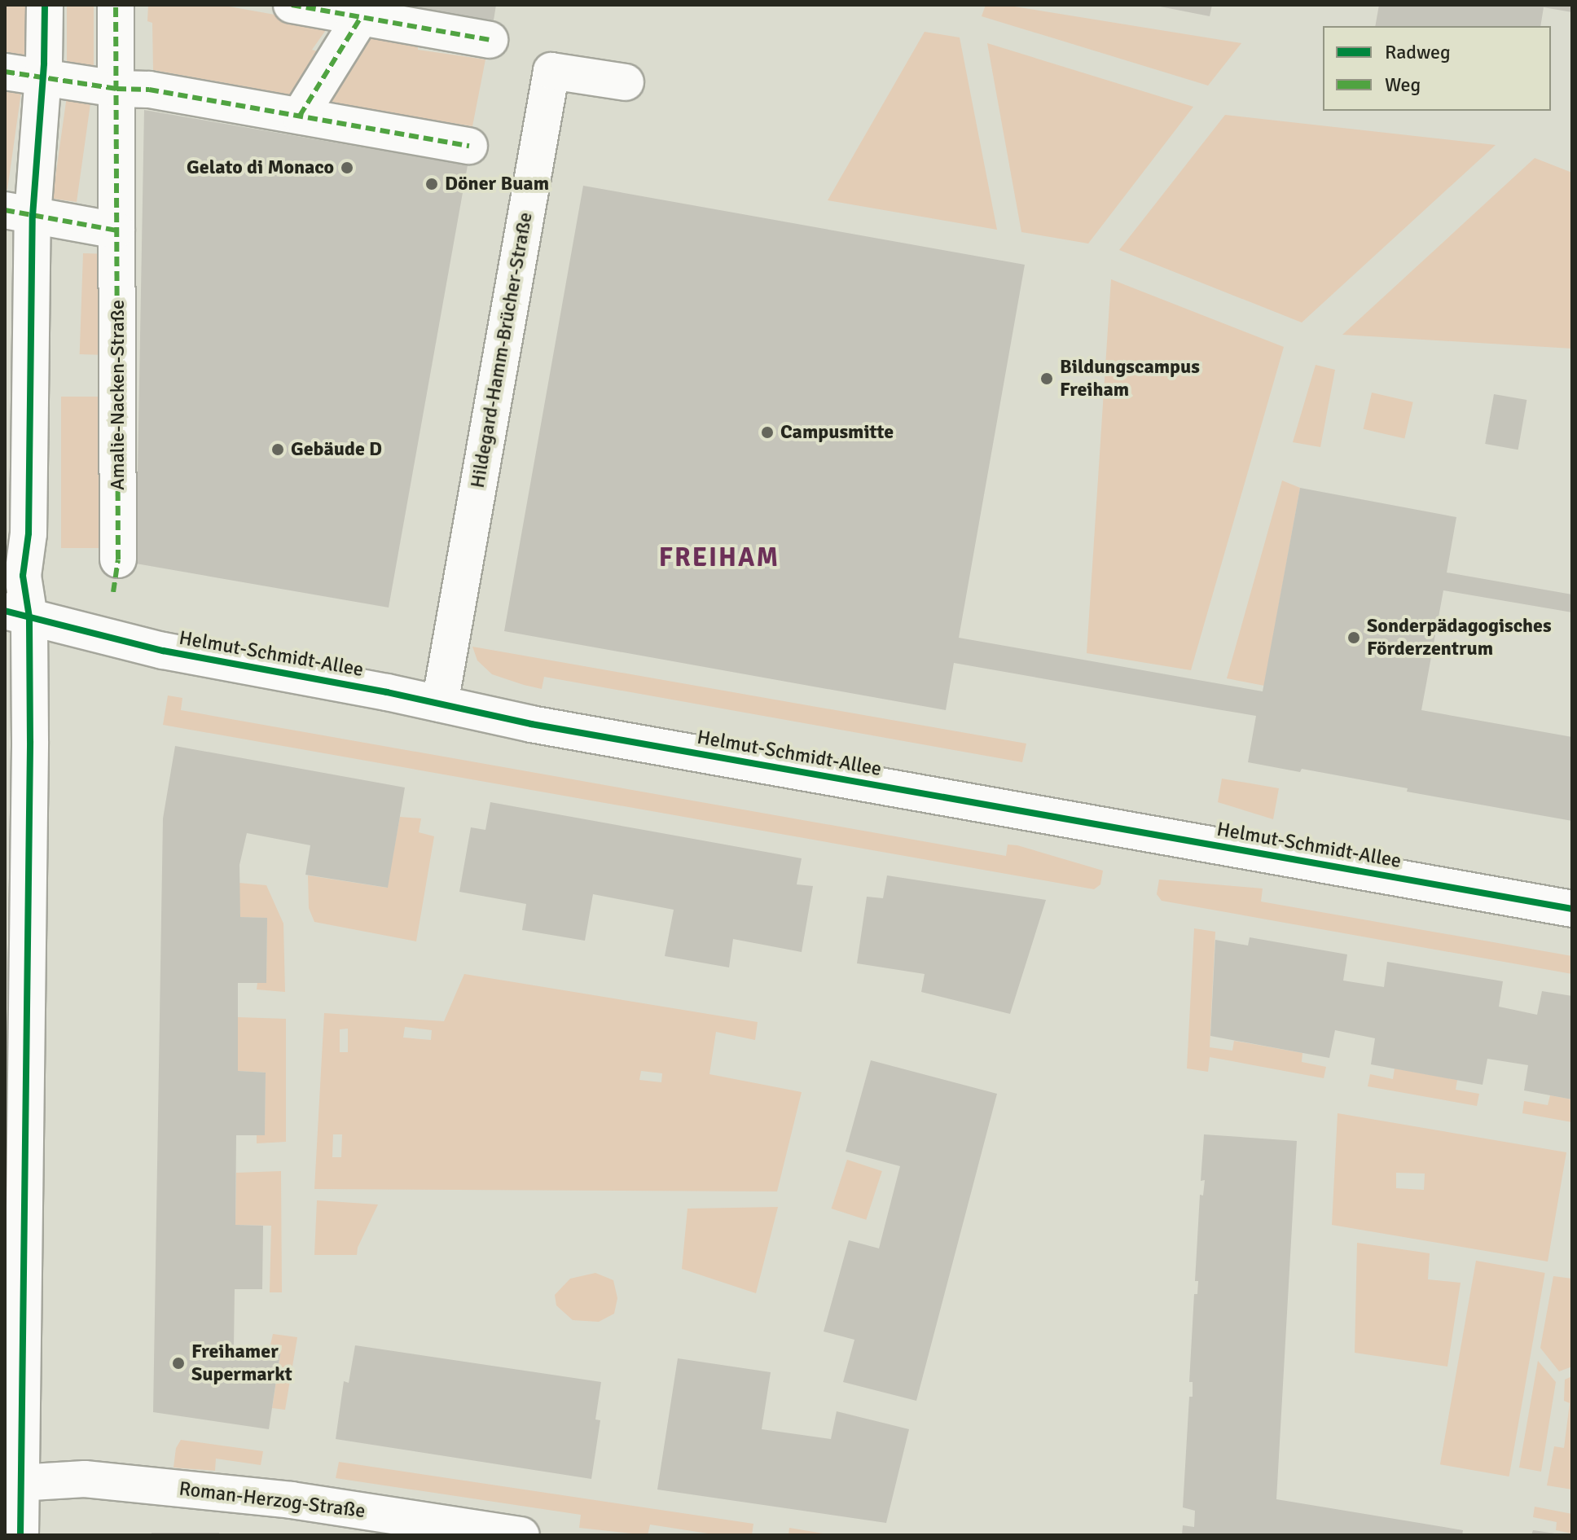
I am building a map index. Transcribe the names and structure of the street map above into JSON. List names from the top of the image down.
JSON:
{
  "streets": {
    "street": [
      "Hildegard-Hamm-Brücher-Straße",
      "Amalie-Nacken-Straße",
      "Helmut-Schmidt-Allee",
      "Roman-Herzog-Straße"
    ]
  },
  "crossings": [
    ["Hildegard-Hamm-Brücher-Straße", "Helmut-Schmidt-Allee"]
  ],
  "districts": ["FREIHAM"],
  "places": [
    "Gelato di Monaco",
    "Döner Buam",
    "Bildungscampus Freiham",
    "Campusmitte",
    "Gebäude D",
    "Sonderpädagogisches Förderzentrum",
    "Freihamer Supermarkt"
  ],
  "legend": ["Radweg", "Weg"]
}
